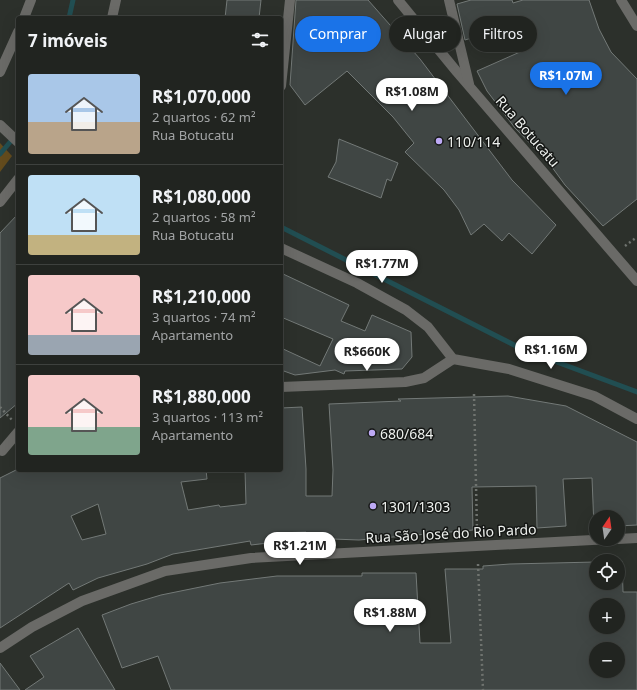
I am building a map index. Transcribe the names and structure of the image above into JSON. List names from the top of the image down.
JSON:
{
  "streets": {
    "street": ["Rua Botucatu", "Rua São José do Rio Pardo"]
  },
  "places": ["110/114", "680/684", "1301/1303"],
  "north": "top",
  "page": {
    "chip": ["Comprar", "Alugar", "Filtros"],
    "heading": "7 imóveis",
    "price": [
      "R$1.07M",
      "R$1.08M",
      "R$1.77M",
      "R$1.16M",
      "R$660K",
      "R$1.21M",
      "R$1.88M"
    ],
    "list": [
      {
        "name": "R$1,070,000",
        "note": "2 quartos · 62 m² · Rua Botucatu"
      },
      {
        "name": "R$1,080,000",
        "note": "2 quartos · 58 m² · Rua Botucatu"
      },
      {
        "name": "R$1,210,000",
        "note": "3 quartos · 74 m² · Apartamento"
      },
      {
        "name": "R$1,880,000",
        "note": "3 quartos · 113 m² · Apartamento"
      }
    ],
    "map_buttons": ["+", "−"]
  }
}
